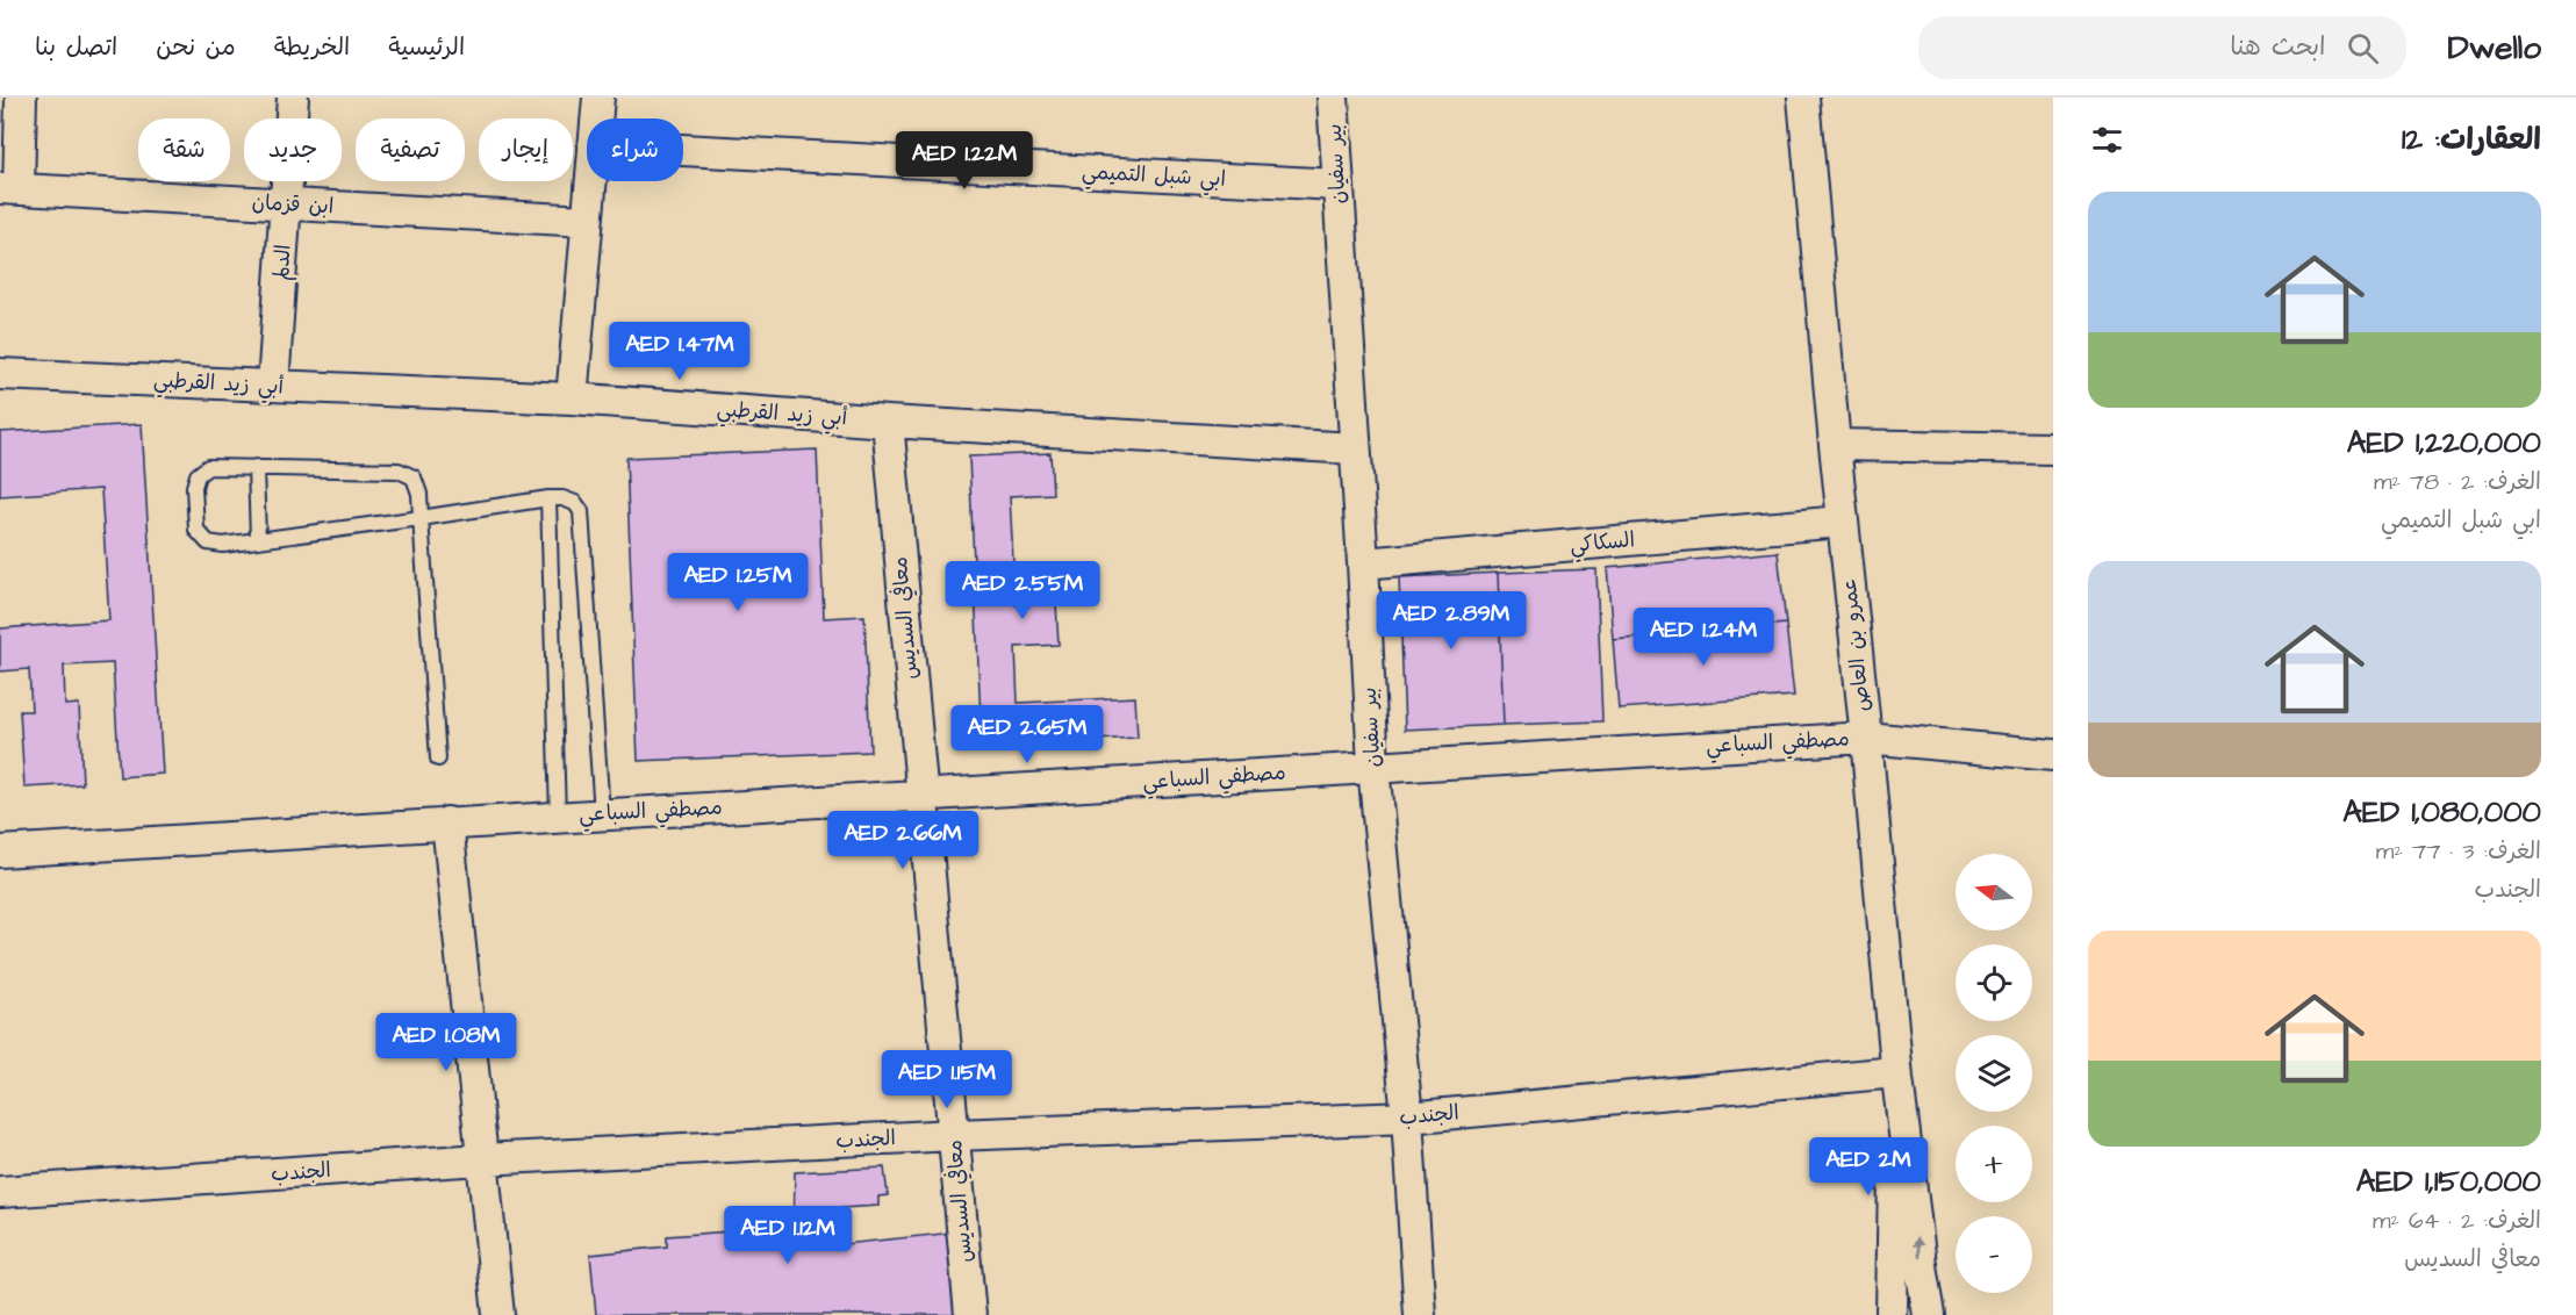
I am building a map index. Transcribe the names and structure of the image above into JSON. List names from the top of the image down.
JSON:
{
  "streets": {
    "street": [
      "بير سفيان",
      "ابي شبل التميمي",
      "ابن قزمان",
      "الدلم",
      "أبي زيد القرطبي",
      "السكاكي",
      "معافي السديس",
      "عمرو بن العاص",
      "مصطفي السباعي",
      "الجندب"
    ]
  },
  "crossings": [
    ["بير سفيان", "ابي شبل التميمي"],
    ["بير سفيان", "أبي زيد القرطبي"],
    ["بير سفيان", "السكاكي"],
    ["بير سفيان", "مصطفي السباعي"],
    ["بير سفيان", "الجندب"],
    ["ابن قزمان", "الدلم"],
    ["الدلم", "أبي زيد القرطبي"],
    ["أبي زيد القرطبي", "معافي السديس"],
    ["السكاكي", "عمرو بن العاص"],
    ["معافي السديس", "مصطفي السباعي"],
    ["معافي السديس", "الجندب"],
    ["عمرو بن العاص", "مصطفي السباعي"],
    ["عمرو بن العاص", "الجندب"]
  ],
  "north": "left",
  "page": {
    "header": "Dwello",
    "search": "ابحث هنا",
    "nav": [
      "الرئيسية",
      "الخريطة",
      "من نحن",
      "اتصل بنا"
    ],
    "heading": "العقارات: 12",
    "chip": [
      "شراء",
      "إيجار",
      "تصفية",
      "جديد",
      "شقة"
    ],
    "price": [
      "AED 1.22M",
      "AED 1.47M",
      "AED 1.25M",
      "AED 2.55M",
      "AED 2.89M",
      "AED 1.24M",
      "AED 2.65M",
      "AED 2.66M",
      "AED 1.08M",
      "AED 1.15M",
      "AED 2M",
      "AED 1.12M"
    ],
    "list": [
      {
        "name": "AED 1,220,000",
        "note": "الغرف: 2 · 78 m² · ابي شبل التميمي"
      },
      {
        "name": "AED 1,080,000",
        "note": "الغرف: 3 · 77 m² · الجندب"
      },
      {
        "name": "AED 1,150,000",
        "note": "الغرف: 2 · 64 m² · معافي السديس"
      }
    ],
    "map_buttons": ["+", "−"]
  }
}
